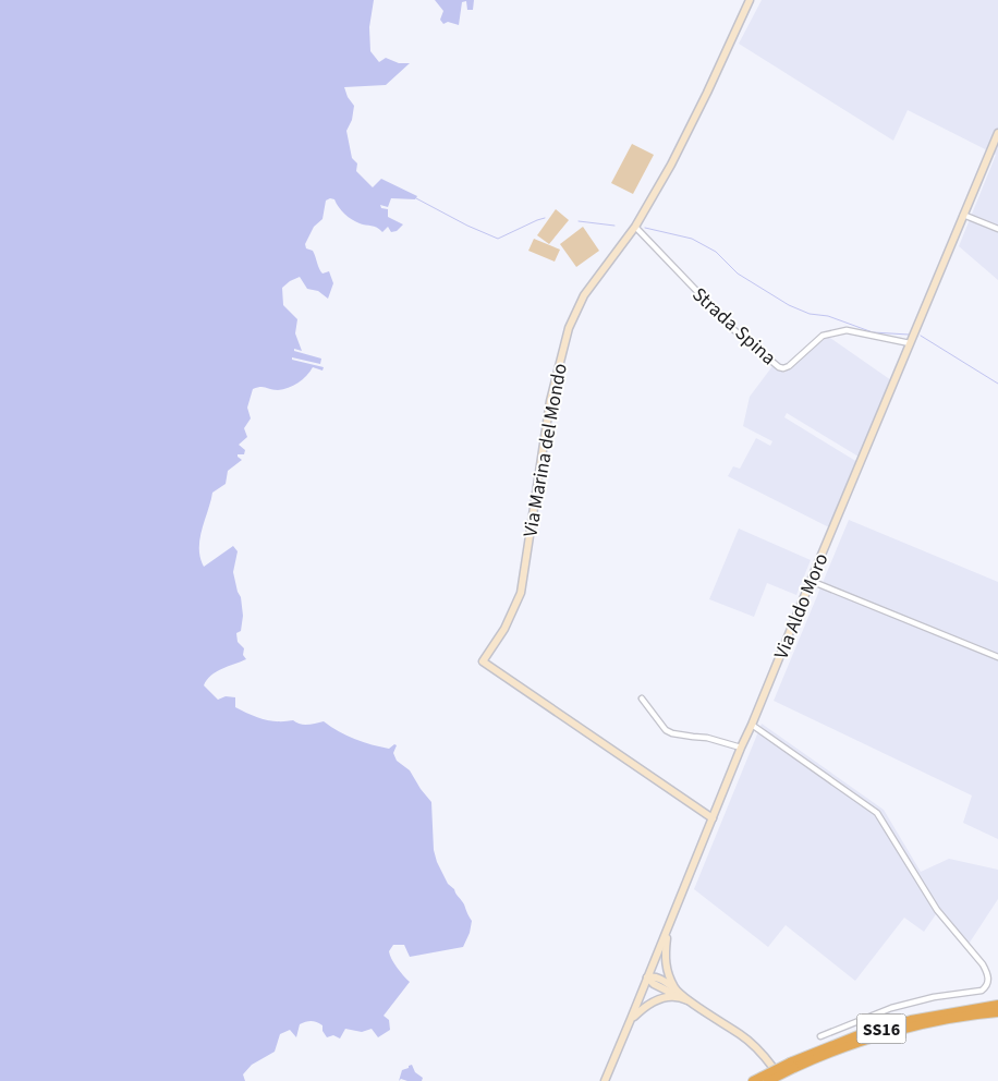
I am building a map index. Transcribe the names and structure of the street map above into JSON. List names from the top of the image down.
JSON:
{
  "streets": {
    "highway": ["SS16"],
    "main road": ["Via Marina del Mondo", "Via Aldo Moro"],
    "street": ["Strada Spina"]
  },
  "crossings": [
    ["Strada Spina", "Via Marina del Mondo"],
    ["Strada Spina", "Via Aldo Moro"],
    ["Via Marina del Mondo", "Via Aldo Moro"]
  ]
}
